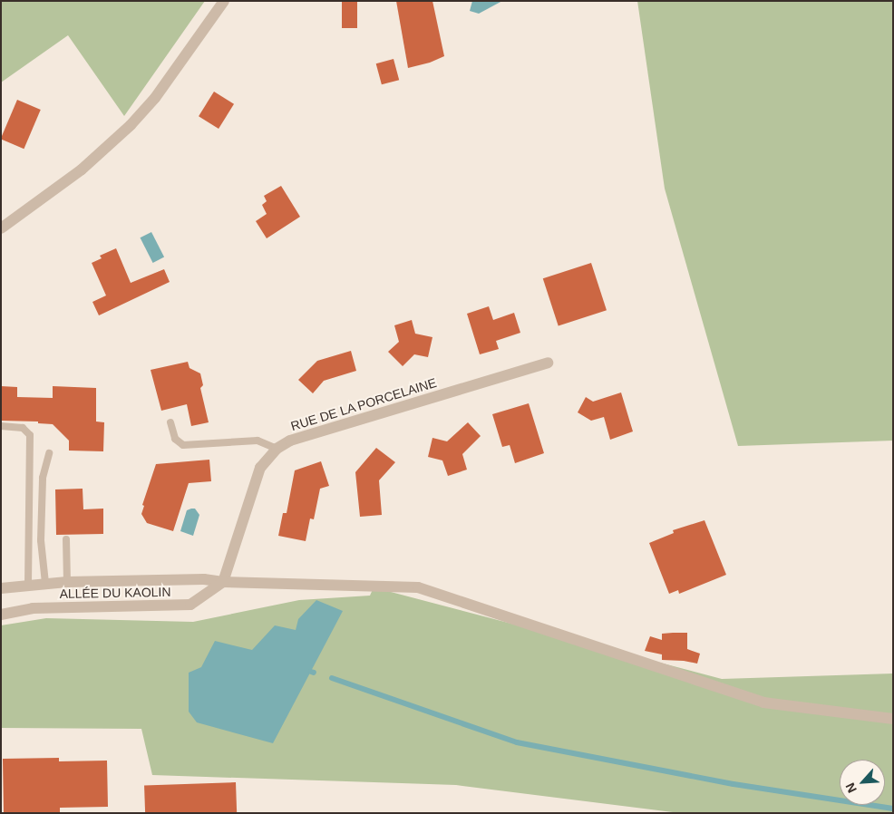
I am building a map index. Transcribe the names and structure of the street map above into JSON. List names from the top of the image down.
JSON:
{
  "streets": {
    "street": ["RUE DE LA PORCELAINE", "ALLÉE DU KAOLIN"]
  },
  "crossings": [
    ["RUE DE LA PORCELAINE", "ALLÉE DU KAOLIN"]
  ],
  "north": "bottom left"
}
